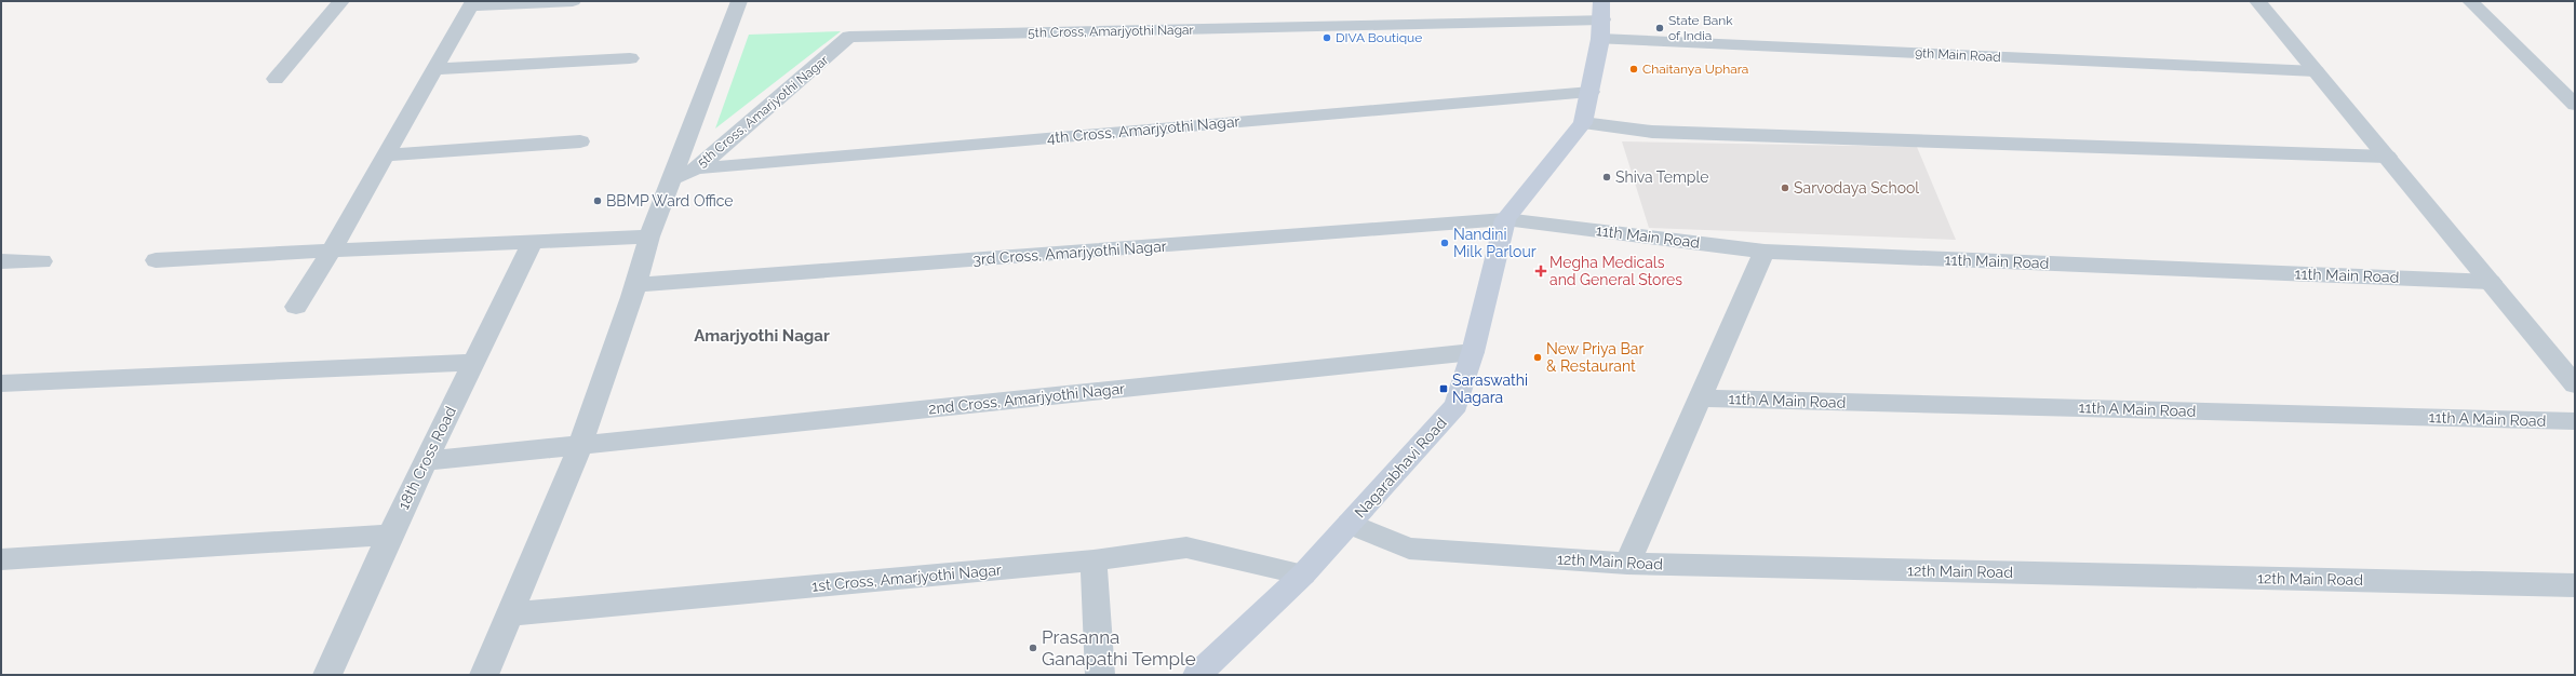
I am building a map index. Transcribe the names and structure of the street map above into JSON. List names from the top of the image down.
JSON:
{
  "streets": {
    "main road": ["Nagarabhavi Road"],
    "street": [
      "5th Cross, Amarjyothi Nagar",
      "9th Main Road",
      "4th Cross, Amarjyothi Nagar",
      "11th Main Road",
      "3rd Cross, Amarjyothi Nagar",
      "2nd Cross, Amarjyothi Nagar",
      "11th A Main Road",
      "18th Cross Road",
      "12th Main Road",
      "1st Cross, Amarjyothi Nagar"
    ]
  },
  "crossings": [
    ["5th Cross, Amarjyothi Nagar", "9th Main Road"],
    ["5th Cross, Amarjyothi Nagar", "4th Cross, Amarjyothi Nagar"],
    ["5th Cross, Amarjyothi Nagar", "Nagarabhavi Road"],
    ["9th Main Road", "Nagarabhavi Road"],
    ["4th Cross, Amarjyothi Nagar", "Nagarabhavi Road"],
    ["11th Main Road", "3rd Cross, Amarjyothi Nagar"],
    ["11th Main Road", "Nagarabhavi Road"],
    ["3rd Cross, Amarjyothi Nagar", "Nagarabhavi Road"],
    ["2nd Cross, Amarjyothi Nagar", "18th Cross Road"],
    ["2nd Cross, Amarjyothi Nagar", "Nagarabhavi Road"],
    ["Nagarabhavi Road", "12th Main Road"],
    ["Nagarabhavi Road", "1st Cross, Amarjyothi Nagar"]
  ],
  "districts": ["Amarjyothi Nagar"],
  "places": {
    "other": [
      "State Bank of India",
      "DIVA Boutique",
      "Chaitanya Uphara",
      "Shiva Temple",
      "Sarvodaya School",
      "BBMP Ward Office",
      "Nandini Milk Parlour",
      "New Priya Bar & Restaurant",
      "Prasanna Ganapathi Temple"
    ],
    "health": ["Megha Medicals and General Stores"],
    "transit": ["Saraswathi Nagara"]
  }
}
